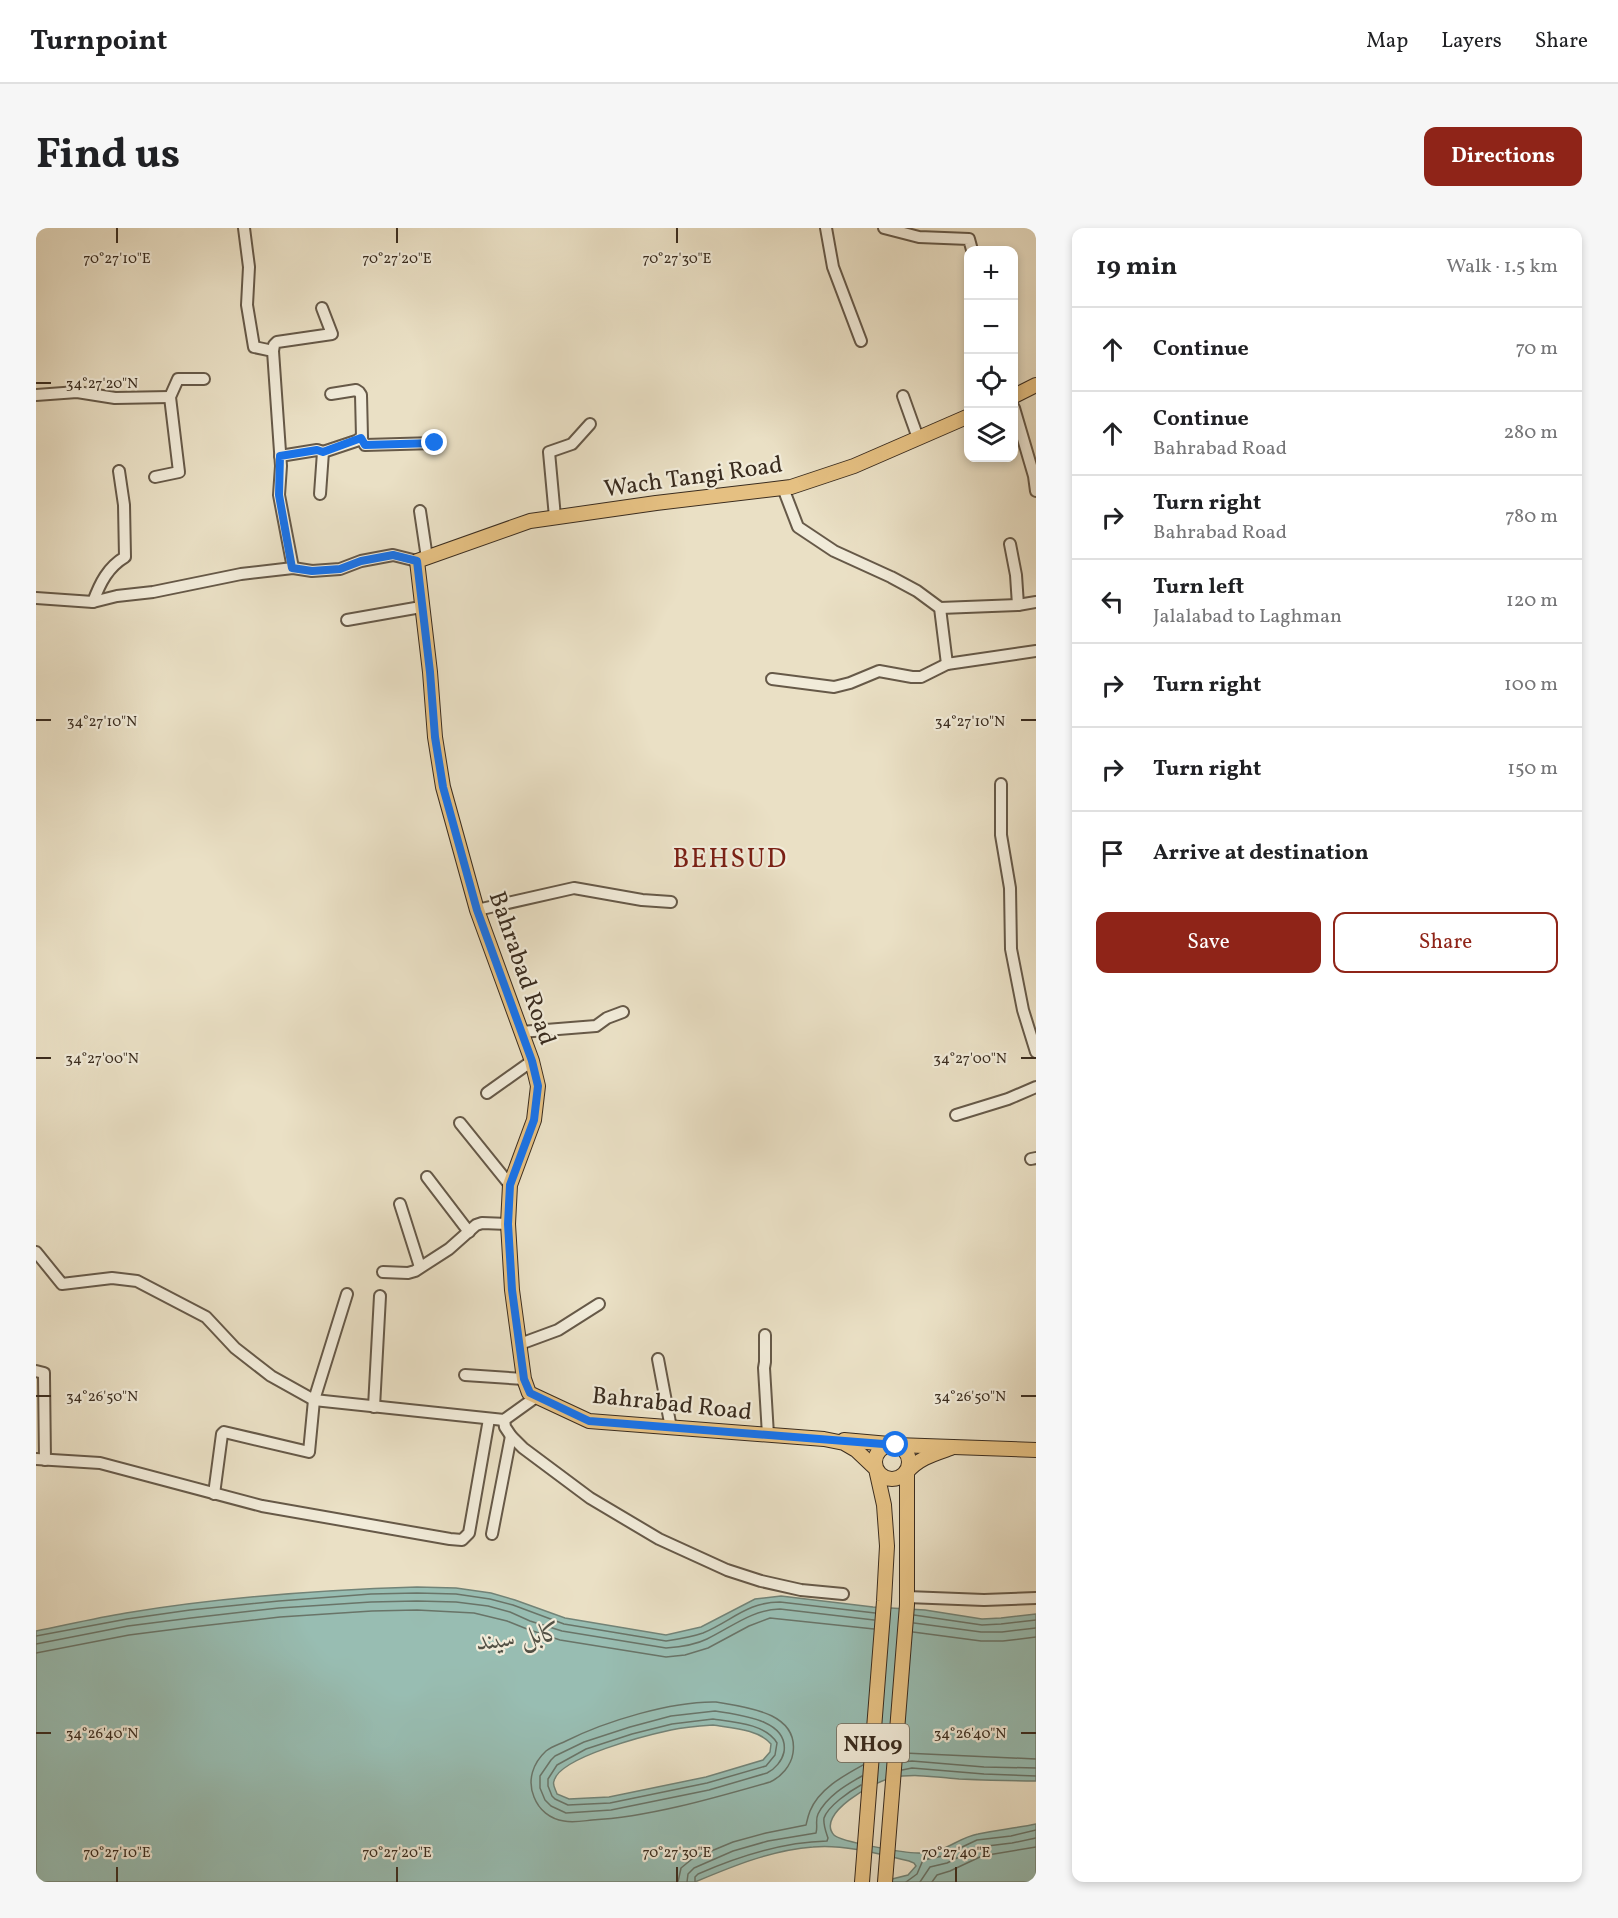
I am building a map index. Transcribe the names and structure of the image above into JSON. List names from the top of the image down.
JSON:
{
  "streets": {
    "main road": ["Wach Tangi Road", "Bahrabad Road", "NH09"]
  },
  "crossings": [
    ["Wach Tangi Road", "Bahrabad Road"],
    ["Bahrabad Road", "NH09"]
  ],
  "districts": ["BEHSUD"],
  "water": ["کابل سيند"],
  "page": {
    "header": "Turnpoint",
    "nav": ["Map", "Layers", "Share"],
    "title": "Find us",
    "buttons": [
      "Directions",
      ["Save", "Share"]
    ],
    "heading": ["19 min", "Walk · 1.5 km"],
    "map_buttons": ["+", "−"],
    "list": [
      ["Continue", "70 m"],
      ["Continue", "Bahrabad Road", "280 m"],
      ["Turn right", "Bahrabad Road", "780 m"],
      ["Turn left", "Jalalabad to Laghman", "120 m"],
      ["Turn right", "100 m"],
      ["Turn right", "150 m"],
      "Arrive at destination"
    ]
  },
  "coordinates": [
    "70°27'10\"E",
    "70°27'20\"E",
    "70°27'30\"E",
    "34°27'20\"N",
    "34°27'10\"N",
    "34°27'00\"N",
    "34°26'50\"N",
    "34°26'40\"N",
    "70°27'40\"E"
  ]
}
